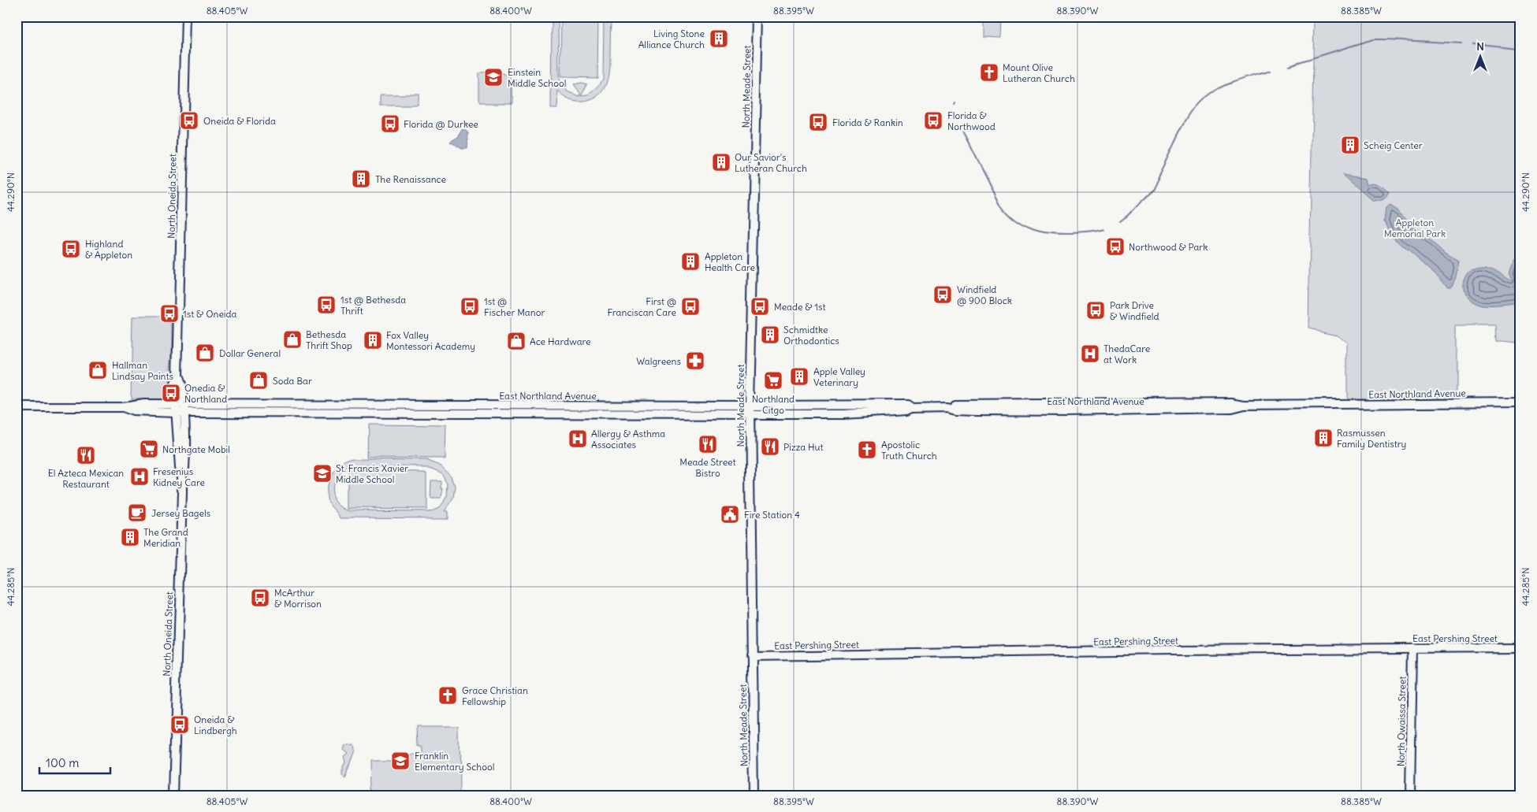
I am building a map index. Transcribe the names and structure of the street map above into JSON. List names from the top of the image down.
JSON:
{
  "streets": {
    "main road": [
      "North Meade Street",
      "North Oneida Street",
      "East Northland Avenue",
      "East Pershing Street",
      "North Owaissa Street"
    ]
  },
  "crossings": [
    ["North Meade Street", "East Northland Avenue"],
    ["North Meade Street", "East Pershing Street"],
    ["North Oneida Street", "East Northland Avenue"],
    ["East Pershing Street", "North Owaissa Street"]
  ],
  "parks": ["Appleton Memorial Park"],
  "places": {
    "building": [
      "Living Stone Alliance Church",
      "Scheig Center",
      "Our Savior's Lutheran Church",
      "The Renaissance",
      "Appleton Health Care",
      "Schmidtke Orthodontics",
      "Fox Valley Montessori Academy",
      "Apple Valley Veterinary",
      "Rasmussen Family Dentistry",
      "The Grand Meridian"
    ],
    "church": ["Mount Olive Lutheran Church", "Apostolic Truth Church", "Grace Christian Fellowship"],
    "school or university": ["Einstein Middle School", "St. Francis Xavier Middle School", "Franklin Elementary School"],
    "bus stop": [
      "Oneida & Florida",
      "Florida & Northwood",
      "Florida & Rankin",
      "Florida @ Durkee",
      "Northwood & Park",
      "Highland & Appleton",
      "Windfield @ 900 Block",
      "1st @ Bethesda Thrift",
      "1st @ Fischer Manor",
      "First @ Franciscan Care",
      "Meade & 1st",
      "Park Drive & Windfield",
      "1st & Oneida",
      "Onedia & Northland",
      "McArthur & Morrison",
      "Oneida & Lindbergh"
    ],
    "shop": [
      "Bethesda Thrift Shop",
      "Ace Hardware",
      "Dollar General",
      "Hallman Lindsay Paints",
      "Soda Bar"
    ],
    "hospital": ["ThedaCare at Work", "Allergy & Asthma Associates", "Fresenius Kidney Care"],
    "pharmacy": ["Walgreens"],
    "supermarket": ["Northland Citgo", "Northgate Mobil"],
    "restaurant": ["Meade Street Bistro", "Pizza Hut", "El Azteca Mexican Restaurant"],
    "cafe": ["Jersey Bagels"],
    "public building": ["Fire Station 4"]
  },
  "scale_bar": "100 m",
  "north": "top",
  "coordinates": [
    "88.405°W",
    "88.400°W",
    "88.395°W",
    "88.390°W",
    "88.385°W",
    "44.290°N",
    "44.285°N"
  ]
}
